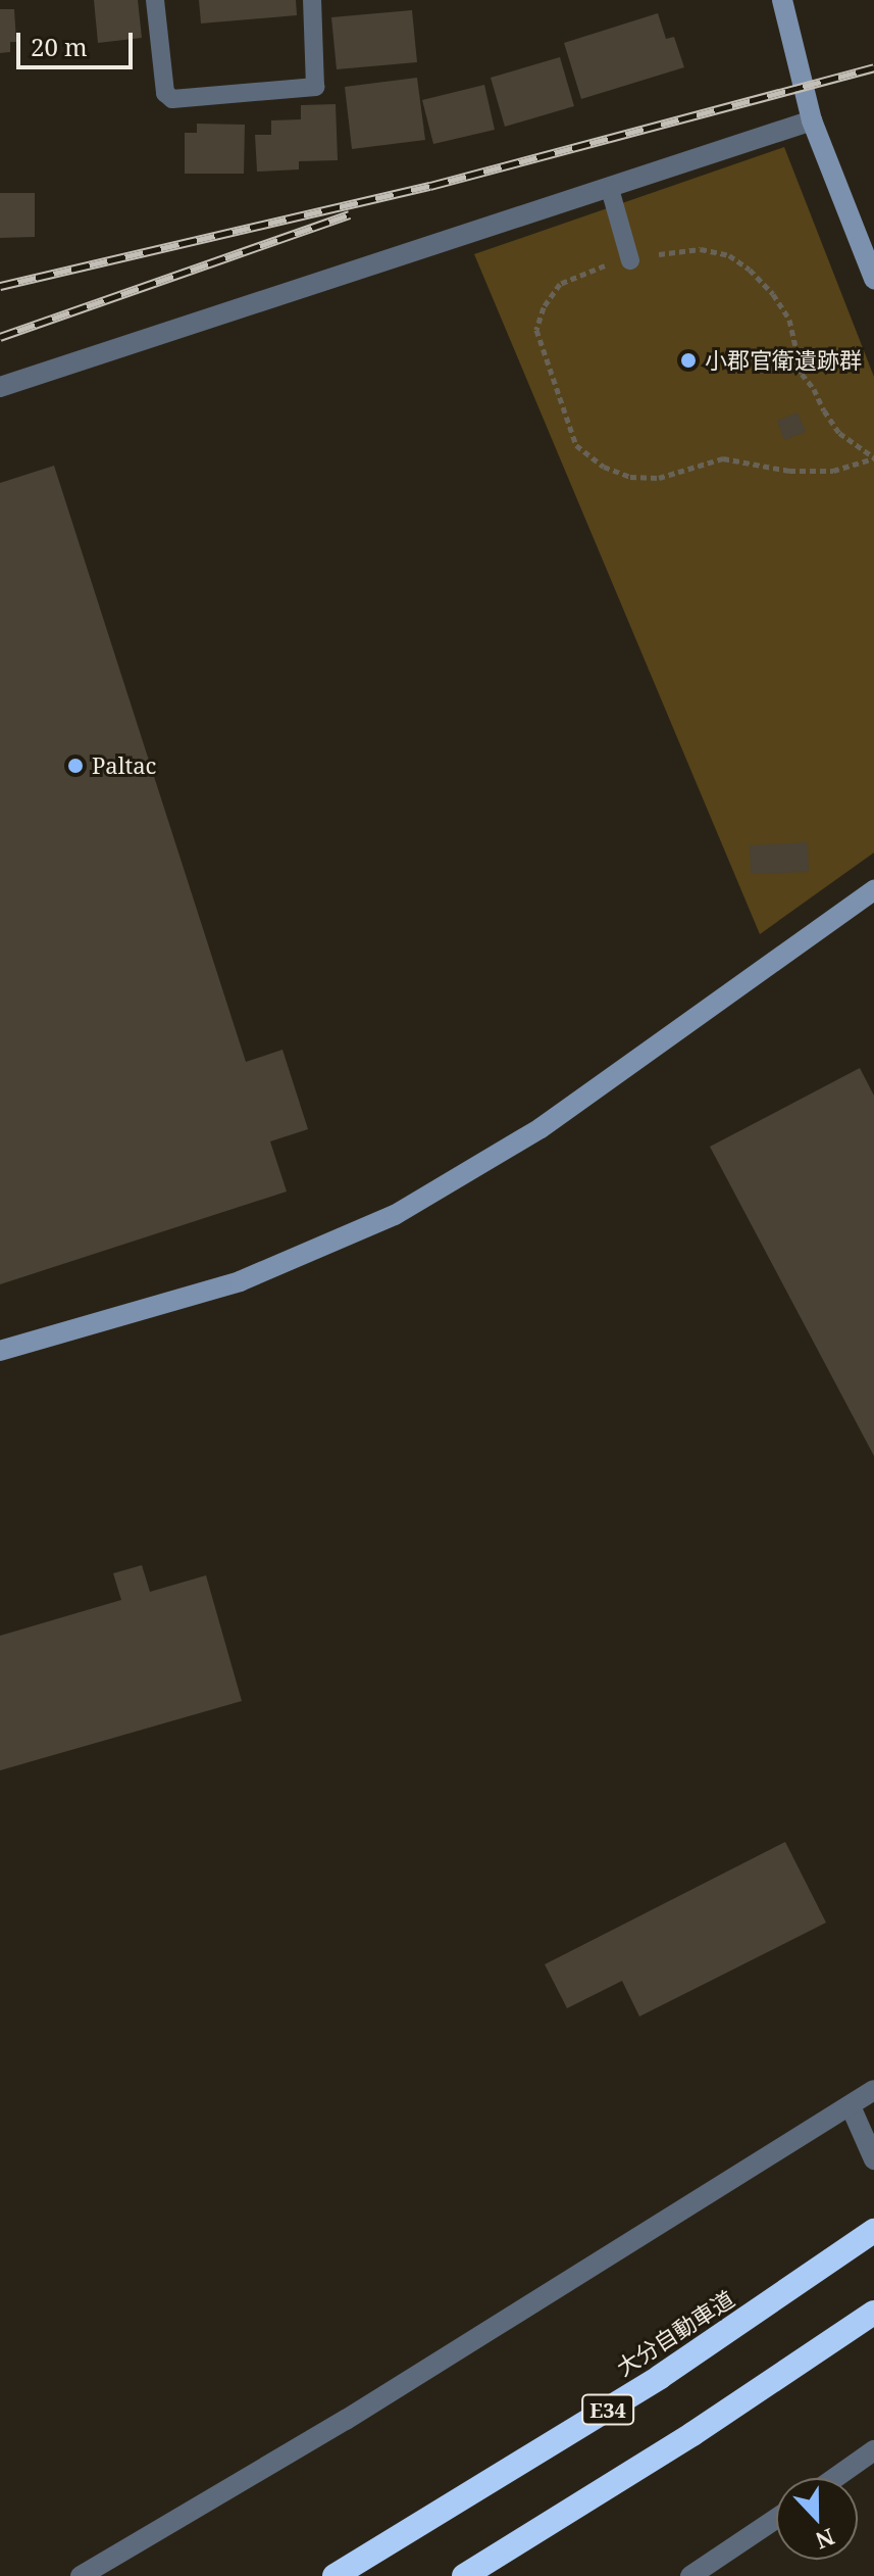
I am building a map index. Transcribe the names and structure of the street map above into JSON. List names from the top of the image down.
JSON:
{
  "streets": {
    "highway": ["大分自動車道", "E34"]
  },
  "places": ["小郡官衛遺跡群", "Paltac"],
  "scale_bar": "20 m",
  "north": "bottom"
}
